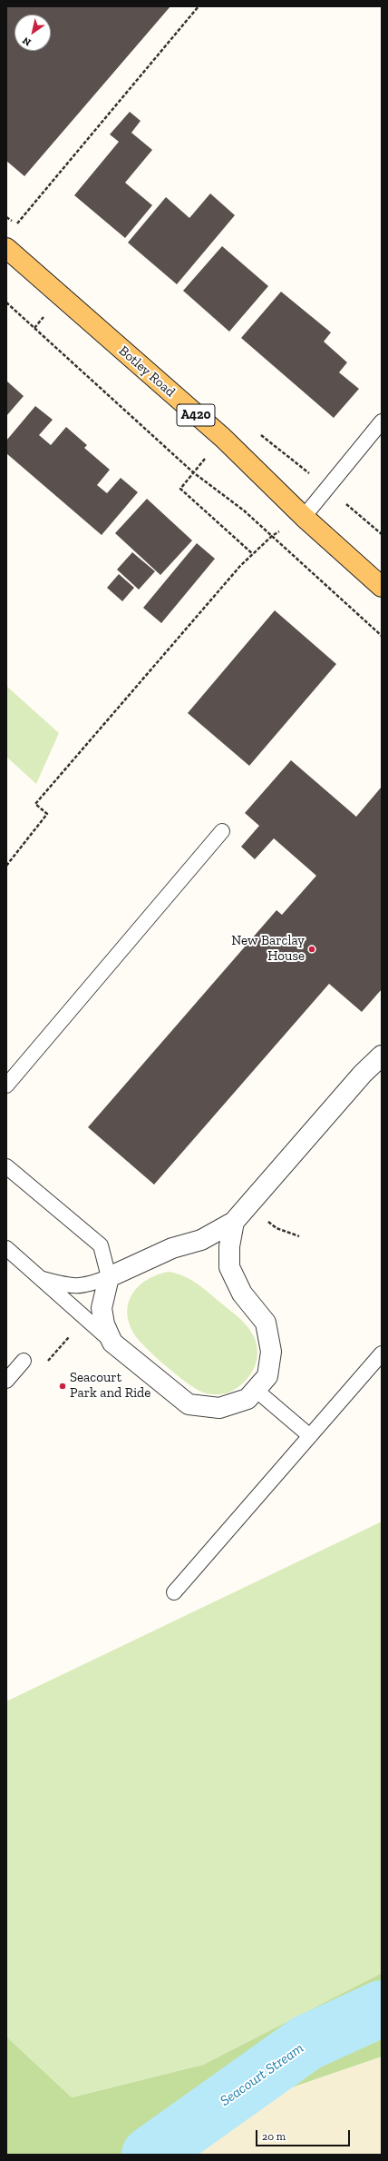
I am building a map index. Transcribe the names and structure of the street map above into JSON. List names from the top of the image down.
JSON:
{
  "streets": {
    "main road": ["Botley Road", "A420"]
  },
  "water": ["Seacourt Stream"],
  "places": ["New Barclay House", "Seacourt Park and Ride"],
  "scale_bar": "20 m",
  "north": "bottom left"
}
